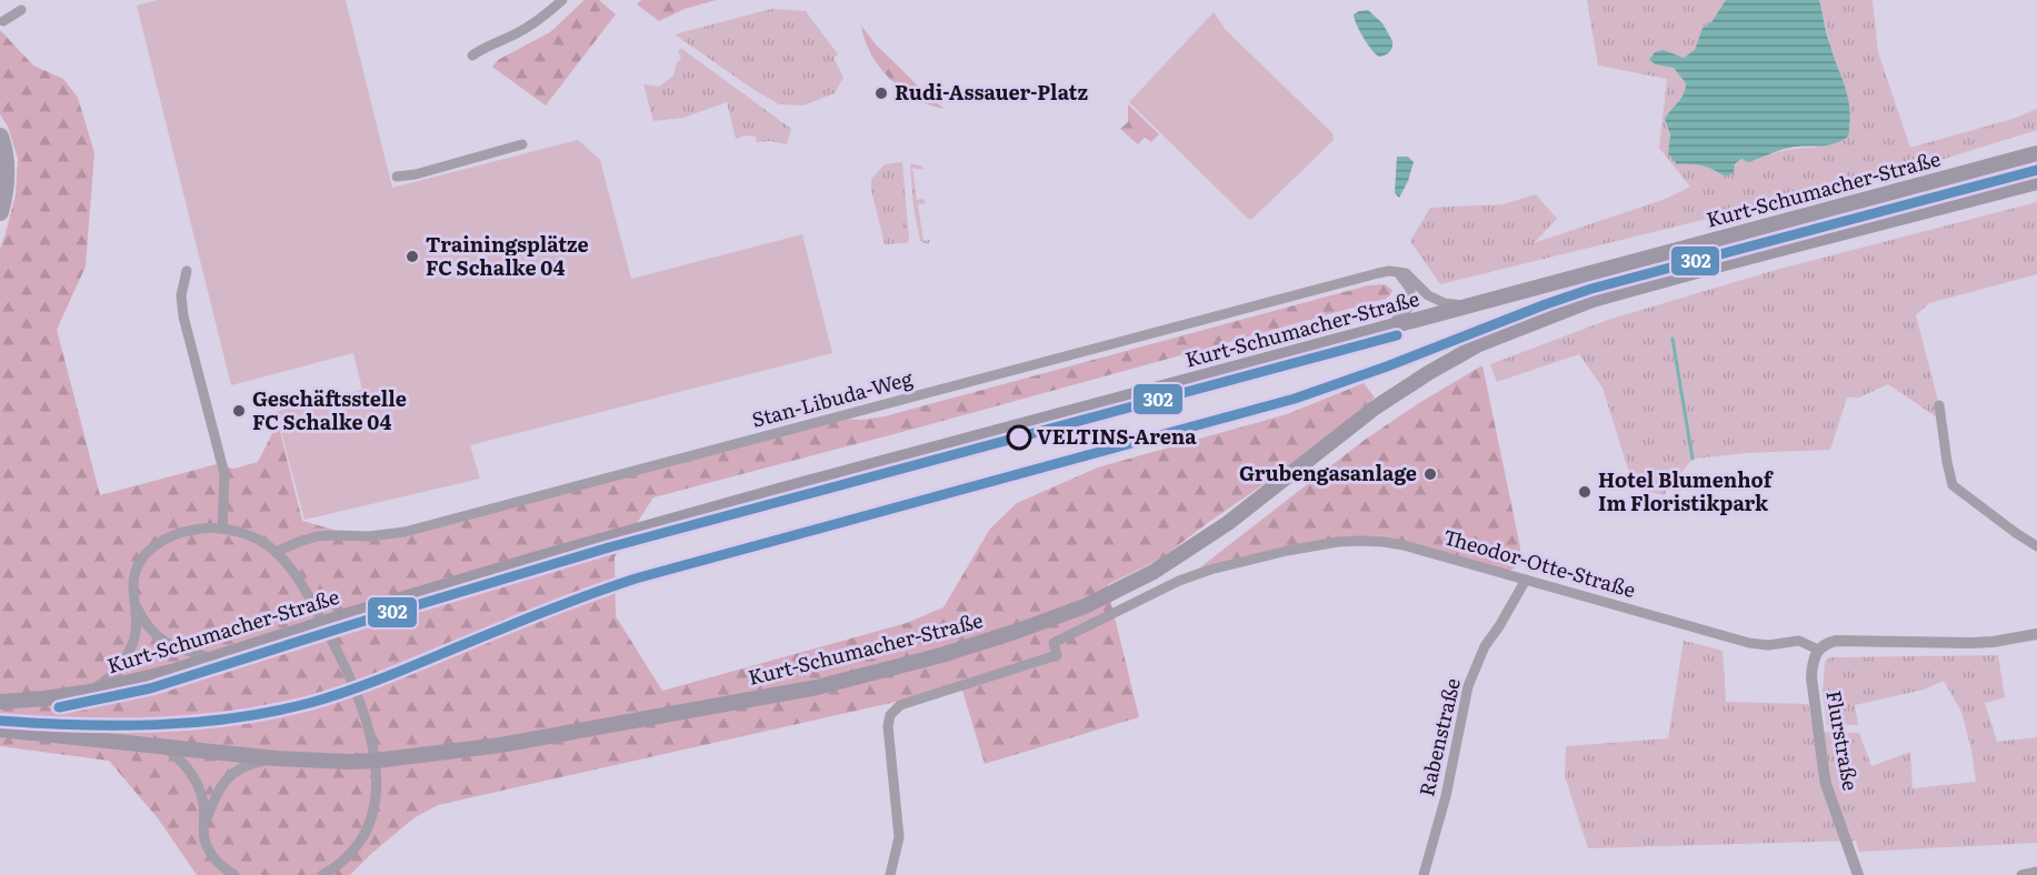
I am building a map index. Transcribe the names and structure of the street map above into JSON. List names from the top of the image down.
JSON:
{
  "streets": {
    "main road": ["Kurt-Schumacher-Straße"],
    "street": [
      "Stan-Libuda-Weg",
      "Theodor-Otte-Straße",
      "Rabenstraße",
      "Flurstraße"
    ]
  },
  "crossings": [
    ["Theodor-Otte-Straße", "Rabenstraße"],
    ["Theodor-Otte-Straße", "Flurstraße"]
  ],
  "places": [
    "Rudi-Assauer-Platz",
    "Trainingsplätze FC Schalke 04",
    "Geschäftsstelle FC Schalke 04",
    "VELTINS-Arena",
    "Grubengasanlage",
    "Hotel Blumenhof Im Floristikpark"
  ],
  "lines": ["transit line 302"]
}
